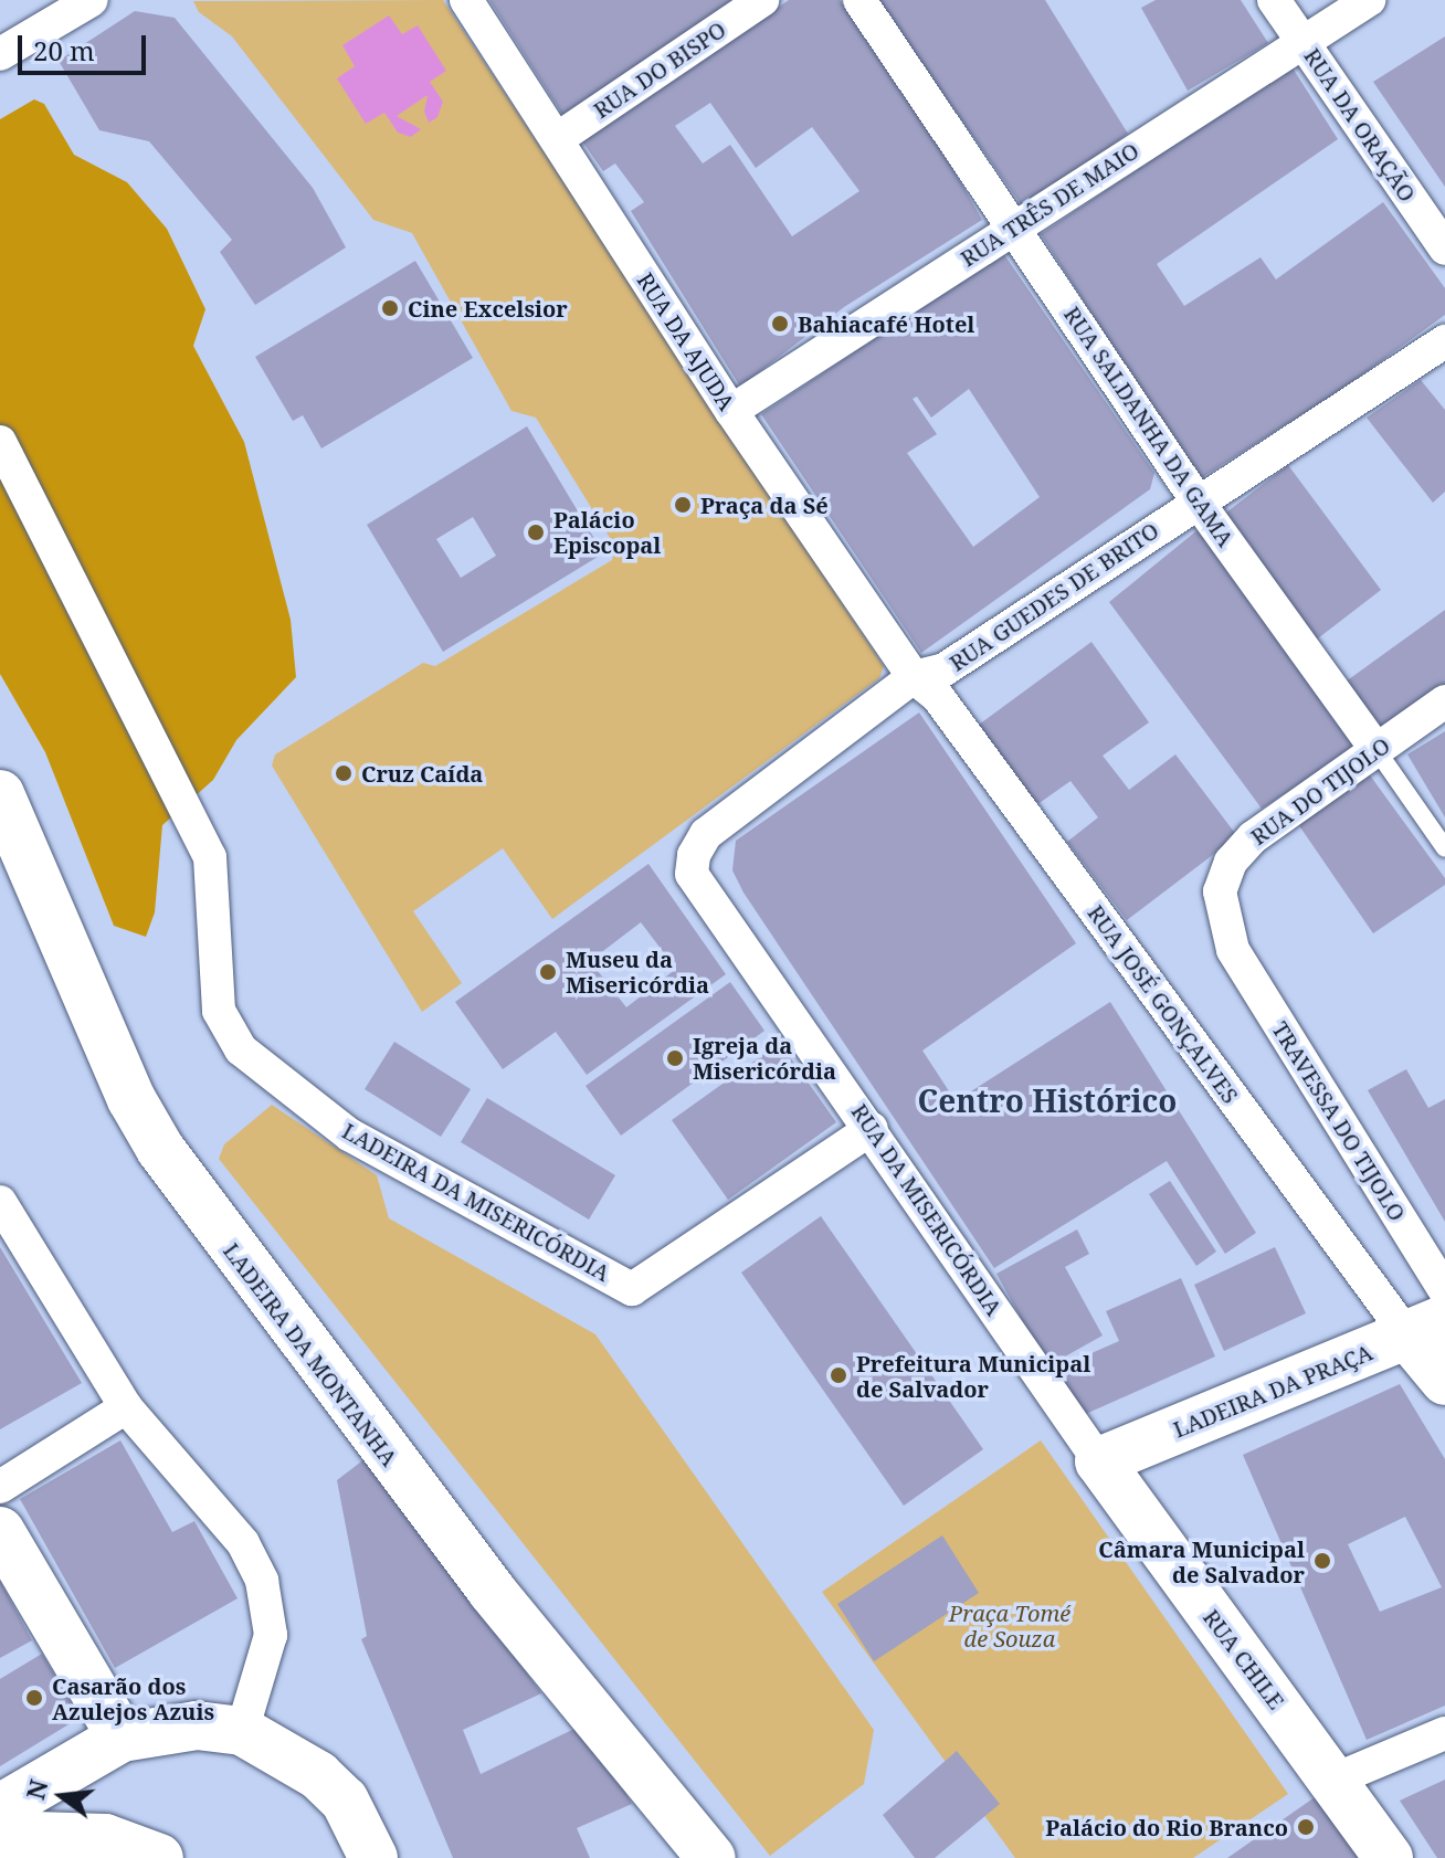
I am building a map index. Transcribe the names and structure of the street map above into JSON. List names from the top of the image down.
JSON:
{
  "streets": {
    "street": [
      "RUA DO BISPO",
      "RUA DA ORAÇÃO",
      "RUA TRÊS DE MAIO",
      "RUA DA AJUDA",
      "RUA SALDANHA DA GAMA",
      "RUA GUEDES DE BRITO",
      "RUA DO TIJOLO",
      "RUA JOSÉ GONÇALVES",
      "TRAVESSA DO TIJOLO",
      "LADEIRA DA MISERICÓRDIA",
      "RUA DA MISERICÓRDIA",
      "LADEIRA DA MONTANHA",
      "LADEIRA DA PRAÇA",
      "RUA CHILE"
    ]
  },
  "crossings": [
    ["RUA DO BISPO", "RUA DA AJUDA"],
    ["RUA DA ORAÇÃO", "RUA TRÊS DE MAIO"],
    ["RUA TRÊS DE MAIO", "RUA DA AJUDA"],
    ["RUA TRÊS DE MAIO", "RUA SALDANHA DA GAMA"],
    ["RUA DA AJUDA", "RUA GUEDES DE BRITO"],
    ["RUA DA AJUDA", "RUA JOSÉ GONÇALVES"],
    ["RUA SALDANHA DA GAMA", "RUA GUEDES DE BRITO"],
    ["RUA SALDANHA DA GAMA", "RUA DO TIJOLO"],
    ["RUA GUEDES DE BRITO", "RUA JOSÉ GONÇALVES"],
    ["RUA GUEDES DE BRITO", "RUA DA MISERICÓRDIA"],
    ["RUA DO TIJOLO", "TRAVESSA DO TIJOLO"],
    ["RUA JOSÉ GONÇALVES", "LADEIRA DA PRAÇA"],
    ["LADEIRA DA MISERICÓRDIA", "RUA DA MISERICÓRDIA"],
    ["RUA DA MISERICÓRDIA", "LADEIRA DA PRAÇA"],
    ["RUA DA MISERICÓRDIA", "RUA CHILE"],
    ["LADEIRA DA PRAÇA", "RUA CHILE"]
  ],
  "districts": ["Centro Histórico"],
  "parks": ["Praça Tomé de Souza"],
  "places": [
    "Cine Excelsior",
    "Bahiacafé Hotel",
    "Praça da Sé",
    "Palácio Episcopal",
    "Cruz Caída",
    "Museu da Misericórdia",
    "Igreja da Misericórdia",
    "Prefeitura Municipal de Salvador",
    "Câmara Municipal de Salvador",
    "Casarão dos Azulejos Azuis",
    "Palácio do Rio Branco"
  ],
  "scale_bar": "20 m",
  "north": "left"
}
